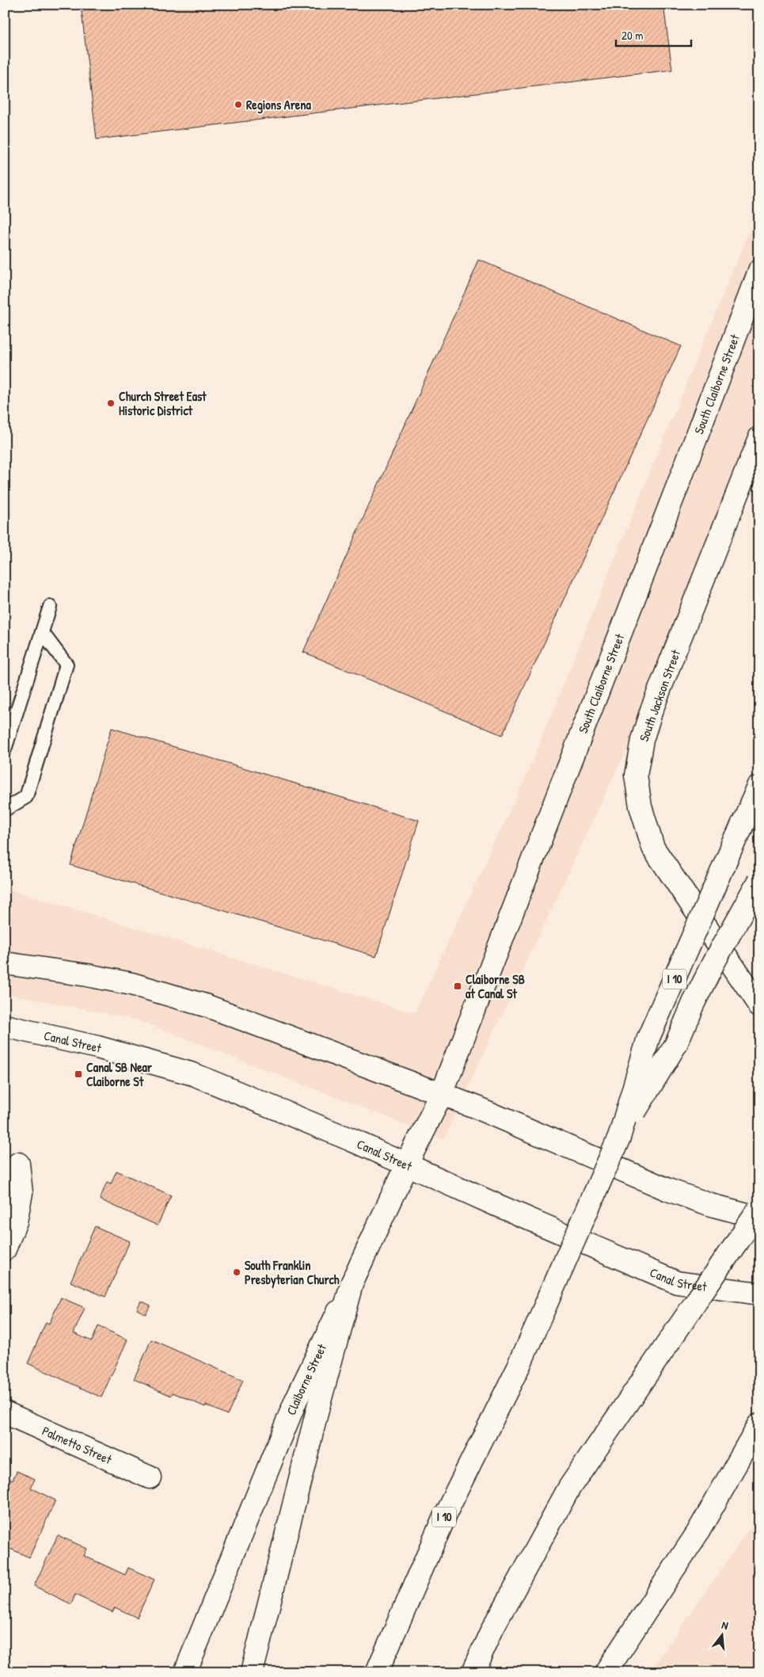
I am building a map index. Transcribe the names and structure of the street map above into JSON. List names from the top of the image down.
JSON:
{
  "streets": {
    "main road": [
      "South Claiborne Street",
      "South Jackson Street",
      "I 10",
      "Canal Street",
      "Claiborne Street",
      "Palmetto Street"
    ]
  },
  "crossings": [
    ["South Claiborne Street", "Claiborne Street"],
    ["Canal Street", "Claiborne Street"]
  ],
  "places": {
    "other": ["Regions Arena", "Church Street East Historic District", "South Franklin Presbyterian Church"],
    "transit": ["Claiborne SB at Canal St", "Canal SB Near Claiborne St"]
  },
  "scale_bar": "20 m",
  "north": "top"
}
